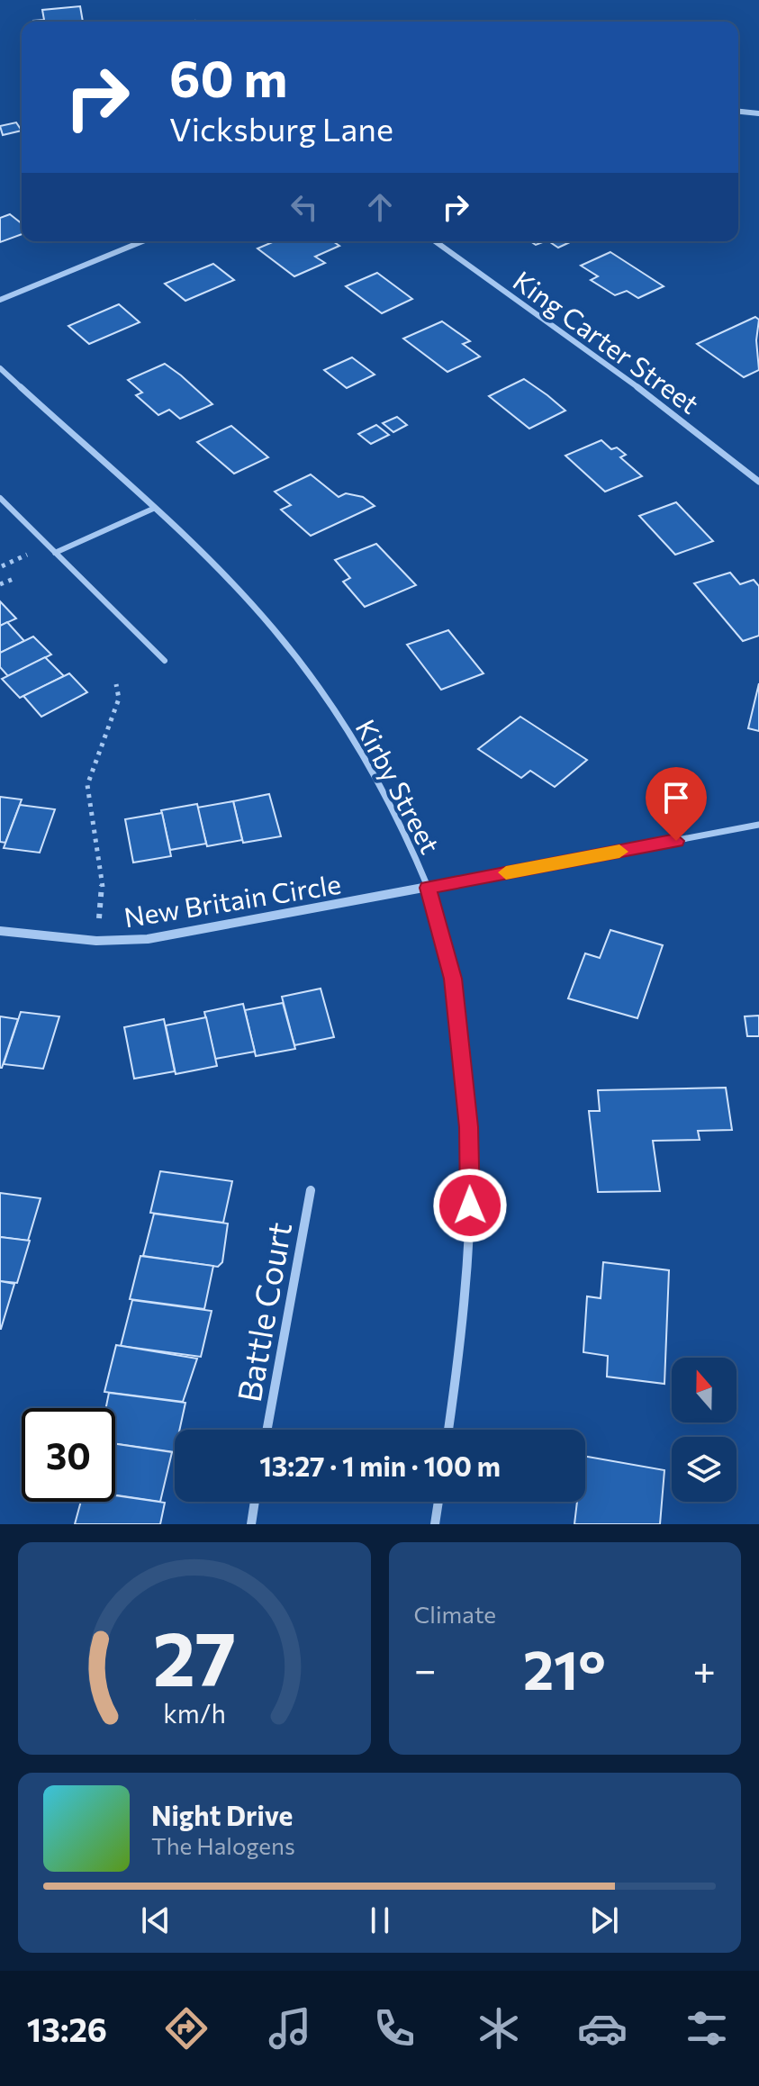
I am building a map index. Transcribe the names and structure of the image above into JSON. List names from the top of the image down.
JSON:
{
  "streets": {
    "street": [
      "King Carter Street",
      "Kirby Street",
      "New Britain Circle",
      "Battle Court"
    ]
  },
  "crossings": [
    ["Kirby Street", "New Britain Circle"]
  ],
  "north": "top",
  "page": {
    "turn": ["60 m", "Vicksburg Lane"],
    "limit": "30",
    "trip": "13:27 · 1 min · 100 m",
    "tile": "Climate",
    "heat": ["−", "21°", "+"],
    "song": ["Night Drive", "The Halogens"],
    "tabs": "13:26",
    "gauge": ["27", "km/h"]
  }
}
